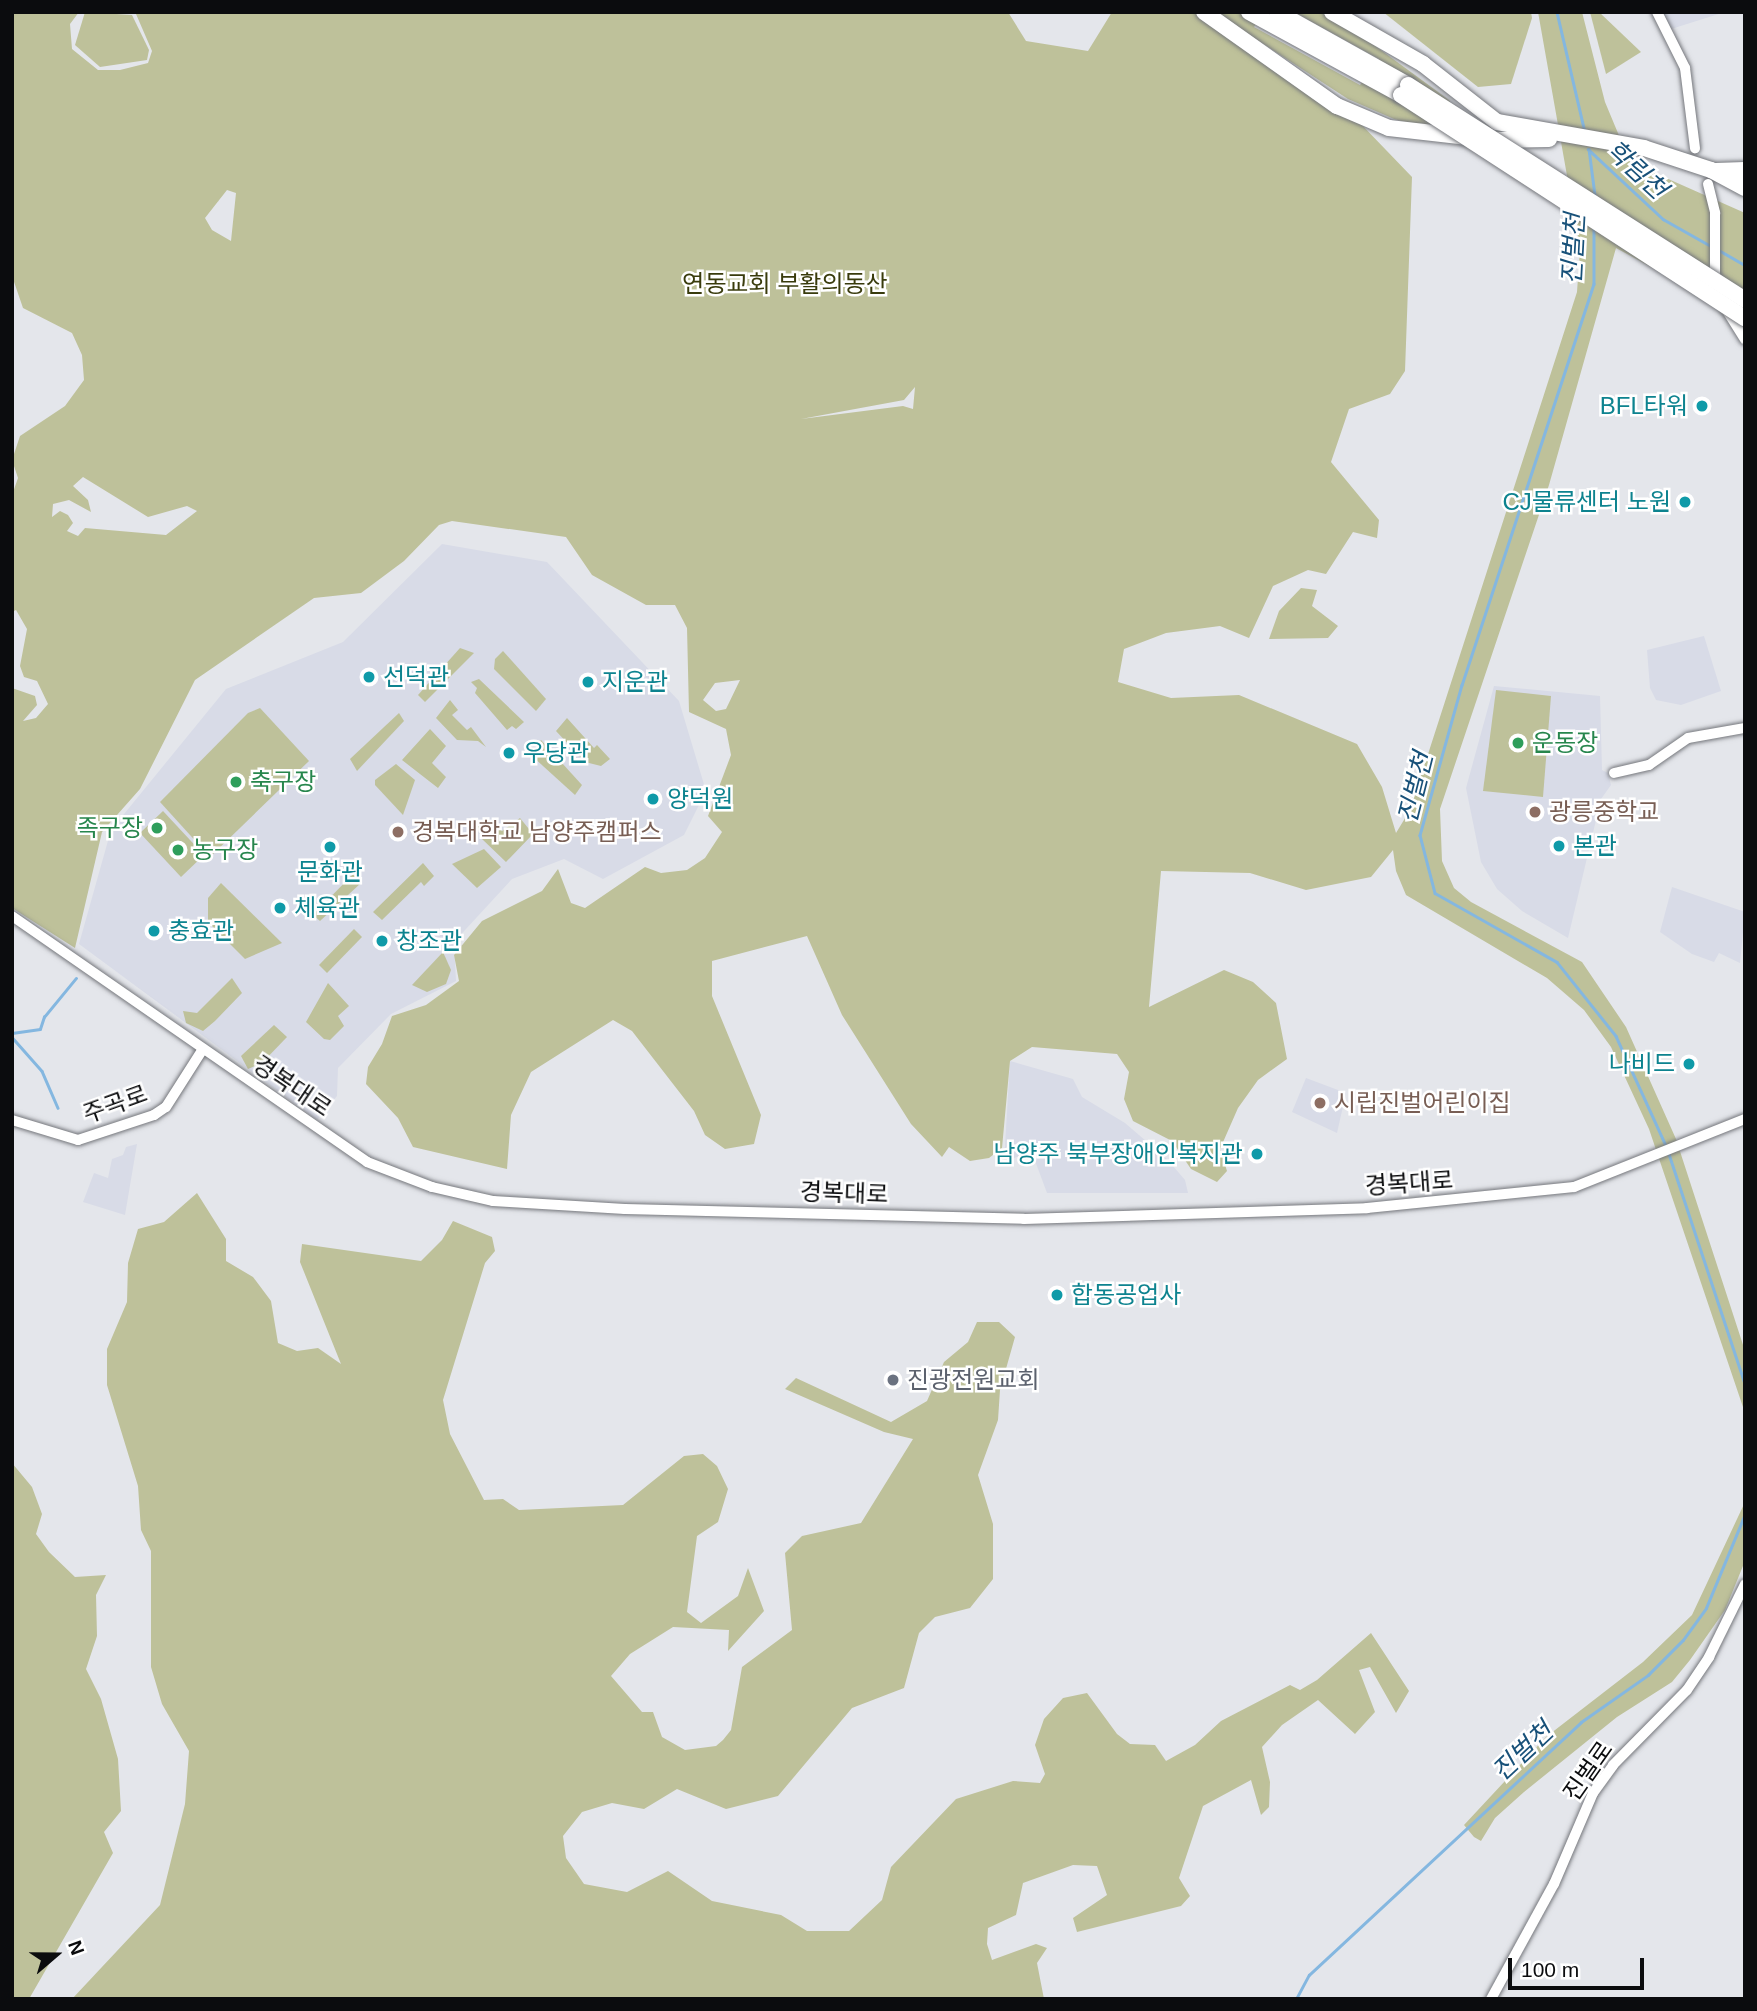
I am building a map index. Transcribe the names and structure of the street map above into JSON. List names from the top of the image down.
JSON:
{
  "streets": {
    "street": ["경복대로", "주곡로", "진벌로"]
  },
  "crossings": [
    ["경복대로", "주곡로"]
  ],
  "water": ["학림천", "진벌천"],
  "parks": ["연동교회 부활의동산"],
  "places": [
    "BFL타워",
    "CJ물류센터 노원",
    "선덕관",
    "지운관",
    "운동장",
    "우당관",
    "축구장",
    "양덕원",
    "광릉중학교",
    "족구장",
    "경복대학교 남양주캠퍼스",
    "본관",
    "문화관",
    "농구장",
    "체육관",
    "충효관",
    "창조관",
    "나비드",
    "시립진벌어린이집",
    "남양주 북부장애인복지관",
    "합동공업사",
    "진광전원교회"
  ],
  "scale_bar": "100 m",
  "north": "right"
}
